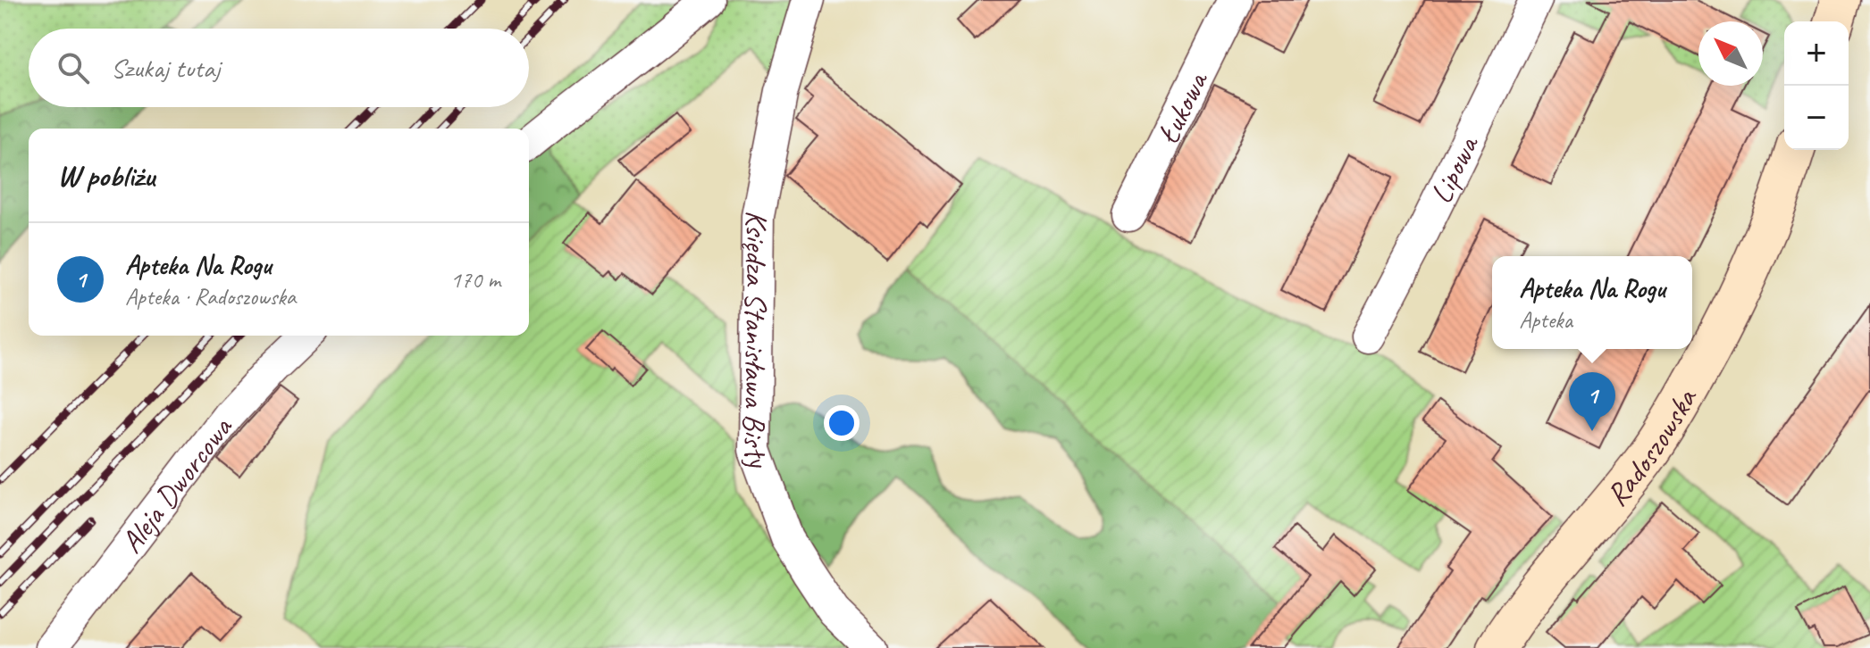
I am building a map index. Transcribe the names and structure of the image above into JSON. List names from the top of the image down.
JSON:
{
  "streets": {
    "street": [
      "Łukowa",
      "Lipowa",
      "Księdza Stanisława Bisty",
      "Radoszowska",
      "Aleja Dworcowa"
    ]
  },
  "north": "top left",
  "page": {
    "map_buttons": ["+", "−"],
    "search": "Szukaj tutaj",
    "heading": "W pobliżu",
    "list": [
      {
        "mark": "1",
        "name": "Apteka Na Rogu",
        "note": "Apteka · Radoszowska",
        "value": "170 m"
      }
    ],
    "popup": ["Apteka Na Rogu", "Apteka"],
    "pins": "1"
  }
}
